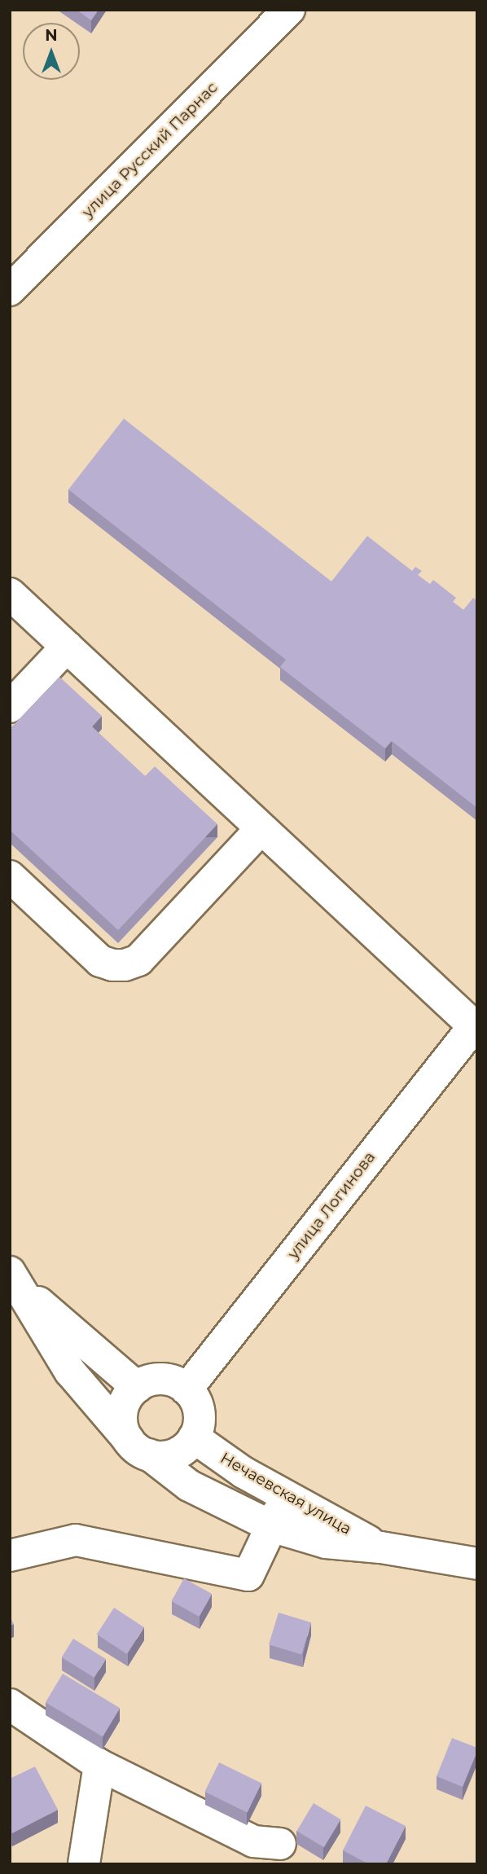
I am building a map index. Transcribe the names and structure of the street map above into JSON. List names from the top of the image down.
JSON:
{
  "streets": {
    "street": ["улица Русский Парнас", "улица Логинова", "Нечаевская улица"]
  },
  "crossings": [
    ["улица Логинова", "Нечаевская улица"]
  ],
  "north": "top"
}
